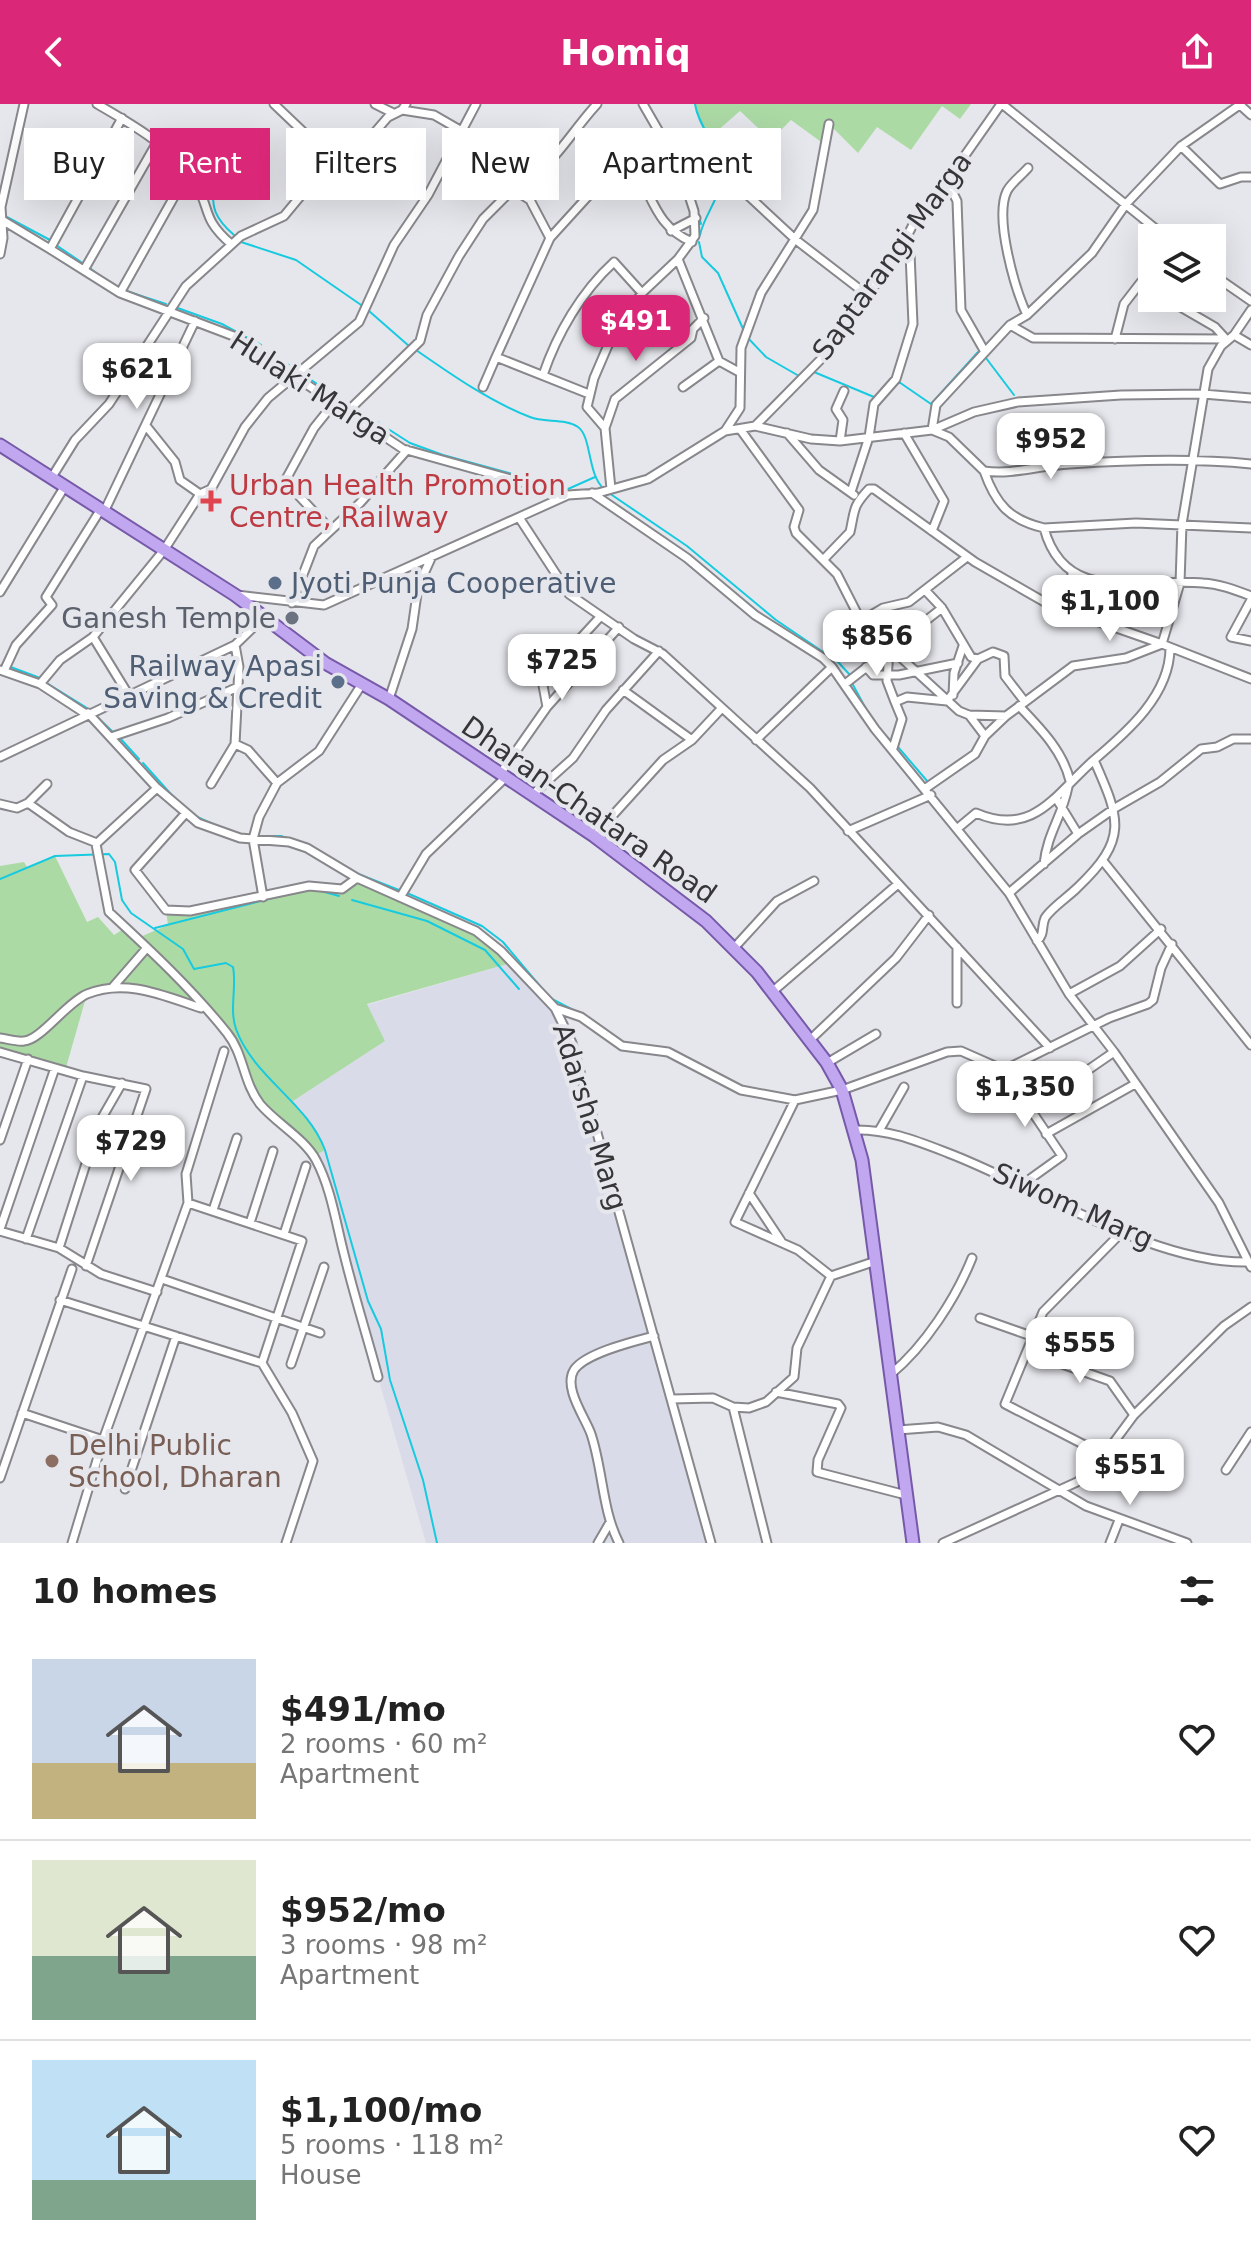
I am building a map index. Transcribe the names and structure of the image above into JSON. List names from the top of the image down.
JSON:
{
  "streets": {
    "main road": ["Dharan-Chatara Road"],
    "street": [
      "Saptarangi Marga",
      "Hulaki Marga",
      "Adarsha Marg",
      "Siwom Marg"
    ]
  },
  "crossings": [
    ["Dharan-Chatara Road", "Siwom Marg"]
  ],
  "places": {
    "health": ["Urban Health Promotion Centre, Railway"],
    "other": [
      "Jyoti Punja Cooperative",
      "Ganesh Temple",
      "Railway Apasi Saving & Credit",
      "Delhi Public School, Dharan"
    ]
  },
  "page": {
    "header": "Homiq",
    "chip": [
      "Buy",
      "Rent",
      "Filters",
      "New",
      "Apartment"
    ],
    "price": [
      "$491",
      "$621",
      "$952",
      "$1,100",
      "$856",
      "$725",
      "$1,350",
      "$729",
      "$555",
      "$551"
    ],
    "heading": "10 homes",
    "list": [
      {
        "name": "$491/mo",
        "note": "2 rooms · 60 m² · Apartment"
      },
      {
        "name": "$952/mo",
        "note": "3 rooms · 98 m² · Apartment"
      },
      {
        "name": "$1,100/mo",
        "note": "5 rooms · 118 m² · House"
      }
    ]
  }
}
